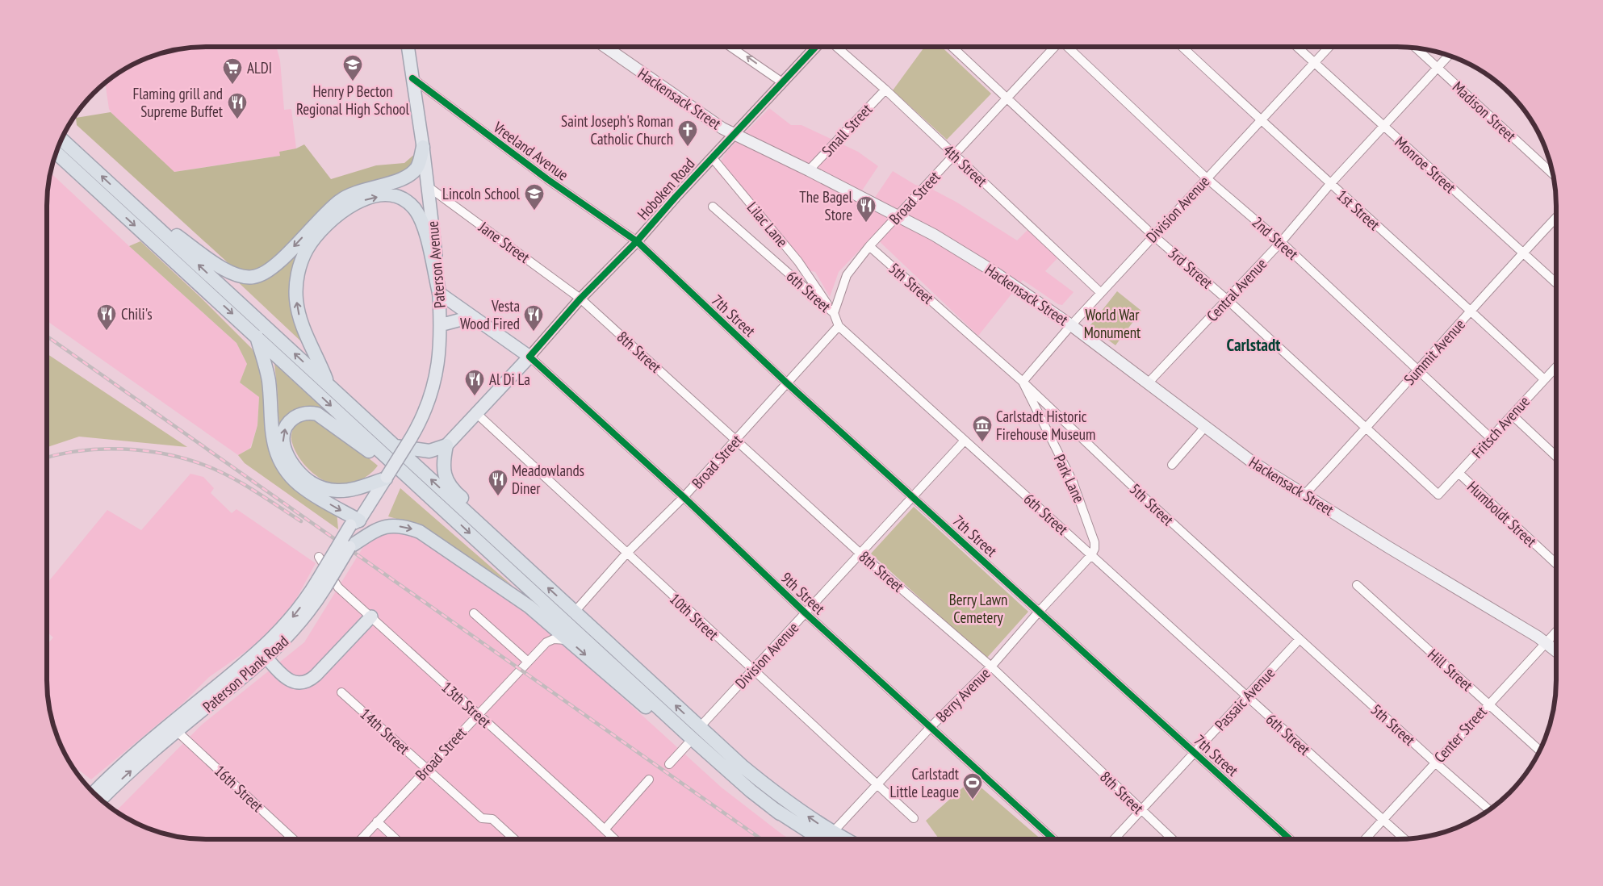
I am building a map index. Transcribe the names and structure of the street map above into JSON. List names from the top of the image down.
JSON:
{
  "streets": {
    "main road": [
      "Hackensack Street",
      "Hoboken Road",
      "Paterson Avenue",
      "Paterson Plank Road"
    ],
    "street": [
      "Madison Street",
      "Small Street",
      "Vreeland Avenue",
      "Monroe Street",
      "4th Street",
      "Broad Street",
      "Division Avenue",
      "1st Street",
      "Lilac Lane",
      "2nd Street",
      "Jane Street",
      "3rd Street",
      "5th Street",
      "Central Avenue",
      "6th Street",
      "7th Street",
      "8th Street",
      "Summit Avenue",
      "Fritsch Avenue",
      "Park Lane",
      "Humboldt Street",
      "9th Street",
      "10th Street",
      "Hill Street",
      "Berry Avenue",
      "Passaic Avenue",
      "13th Street",
      "14th Street",
      "Center Street",
      "16th Street"
    ]
  },
  "crossings": [
    ["Hackensack Street", "Small Street"],
    ["Hackensack Street", "Hoboken Road"],
    ["Hackensack Street", "Broad Street"],
    ["Hackensack Street", "Division Avenue"],
    ["Hackensack Street", "Central Avenue"],
    ["Hackensack Street", "Summit Avenue"],
    ["Hackensack Street", "Center Street"],
    ["Madison Street", "Central Avenue"],
    ["Small Street", "4th Street"],
    ["Vreeland Avenue", "Hoboken Road"],
    ["Vreeland Avenue", "Paterson Avenue"],
    ["Vreeland Avenue", "7th Street"],
    ["Monroe Street", "Division Avenue"],
    ["Monroe Street", "Central Avenue"],
    ["Monroe Street", "Summit Avenue"],
    ["4th Street", "Broad Street"],
    ["4th Street", "Division Avenue"],
    ["Hoboken Road", "Lilac Lane"],
    ["Hoboken Road", "Jane Street"],
    ["Hoboken Road", "7th Street"],
    ["Hoboken Road", "8th Street"],
    ["Hoboken Road", "9th Street"],
    ["Hoboken Road", "10th Street"],
    ["Broad Street", "Lilac Lane"],
    ["Broad Street", "3rd Street"],
    ["Broad Street", "5th Street"],
    ["Broad Street", "6th Street"],
    ["Broad Street", "7th Street"],
    ["Broad Street", "8th Street"],
    ["Broad Street", "9th Street"],
    ["Broad Street", "10th Street"],
    ["Broad Street", "13th Street"],
    ["Broad Street", "14th Street"],
    ["Division Avenue", "1st Street"],
    ["Division Avenue", "2nd Street"],
    ["Division Avenue", "3rd Street"],
    ["Division Avenue", "5th Street"],
    ["Division Avenue", "6th Street"],
    ["Division Avenue", "7th Street"],
    ["Division Avenue", "8th Street"],
    ["Division Avenue", "Park Lane"],
    ["Division Avenue", "9th Street"],
    ["Division Avenue", "10th Street"],
    ["1st Street", "Central Avenue"],
    ["1st Street", "Summit Avenue"],
    ["1st Street", "Fritsch Avenue"],
    ["Lilac Lane", "6th Street"],
    ["2nd Street", "Central Avenue"],
    ["2nd Street", "Summit Avenue"],
    ["2nd Street", "Fritsch Avenue"],
    ["Jane Street", "Paterson Avenue"],
    ["Jane Street", "8th Street"],
    ["Paterson Avenue", "Paterson Plank Road"],
    ["3rd Street", "Central Avenue"],
    ["3rd Street", "Summit Avenue"],
    ["3rd Street", "Fritsch Avenue"],
    ["5th Street", "Park Lane"],
    ["5th Street", "Passaic Avenue"],
    ["5th Street", "Center Street"],
    ["6th Street", "Park Lane"],
    ["6th Street", "Berry Avenue"],
    ["6th Street", "Passaic Avenue"],
    ["6th Street", "Center Street"],
    ["7th Street", "Berry Avenue"],
    ["7th Street", "Passaic Avenue"],
    ["8th Street", "Berry Avenue"],
    ["8th Street", "Passaic Avenue"],
    ["Fritsch Avenue", "Humboldt Street"],
    ["Park Lane", "Berry Avenue"],
    ["9th Street", "Berry Avenue"],
    ["10th Street", "Berry Avenue"],
    ["Hill Street", "Center Street"],
    ["Paterson Plank Road", "16th Street"]
  ],
  "districts": ["Carlstadt"],
  "parks": ["World War Monument", "Berry Lawn Cemetery"],
  "places": {
    "school or university": ["Henry P Becton Regional High School", "Lincoln School"],
    "supermarket": ["ALDI"],
    "restaurant": [
      "Flaming grill and Supreme Buffet",
      "The Bagel Store",
      "Chili's",
      "Vesta Wood Fired",
      "Al Di La",
      "Meadowlands Diner"
    ],
    "church": ["Saint Joseph's Roman Catholic Church"],
    "museum": ["Carlstadt Historic Firehouse Museum"],
    "sports": ["Carlstadt Little League"]
  }
}
